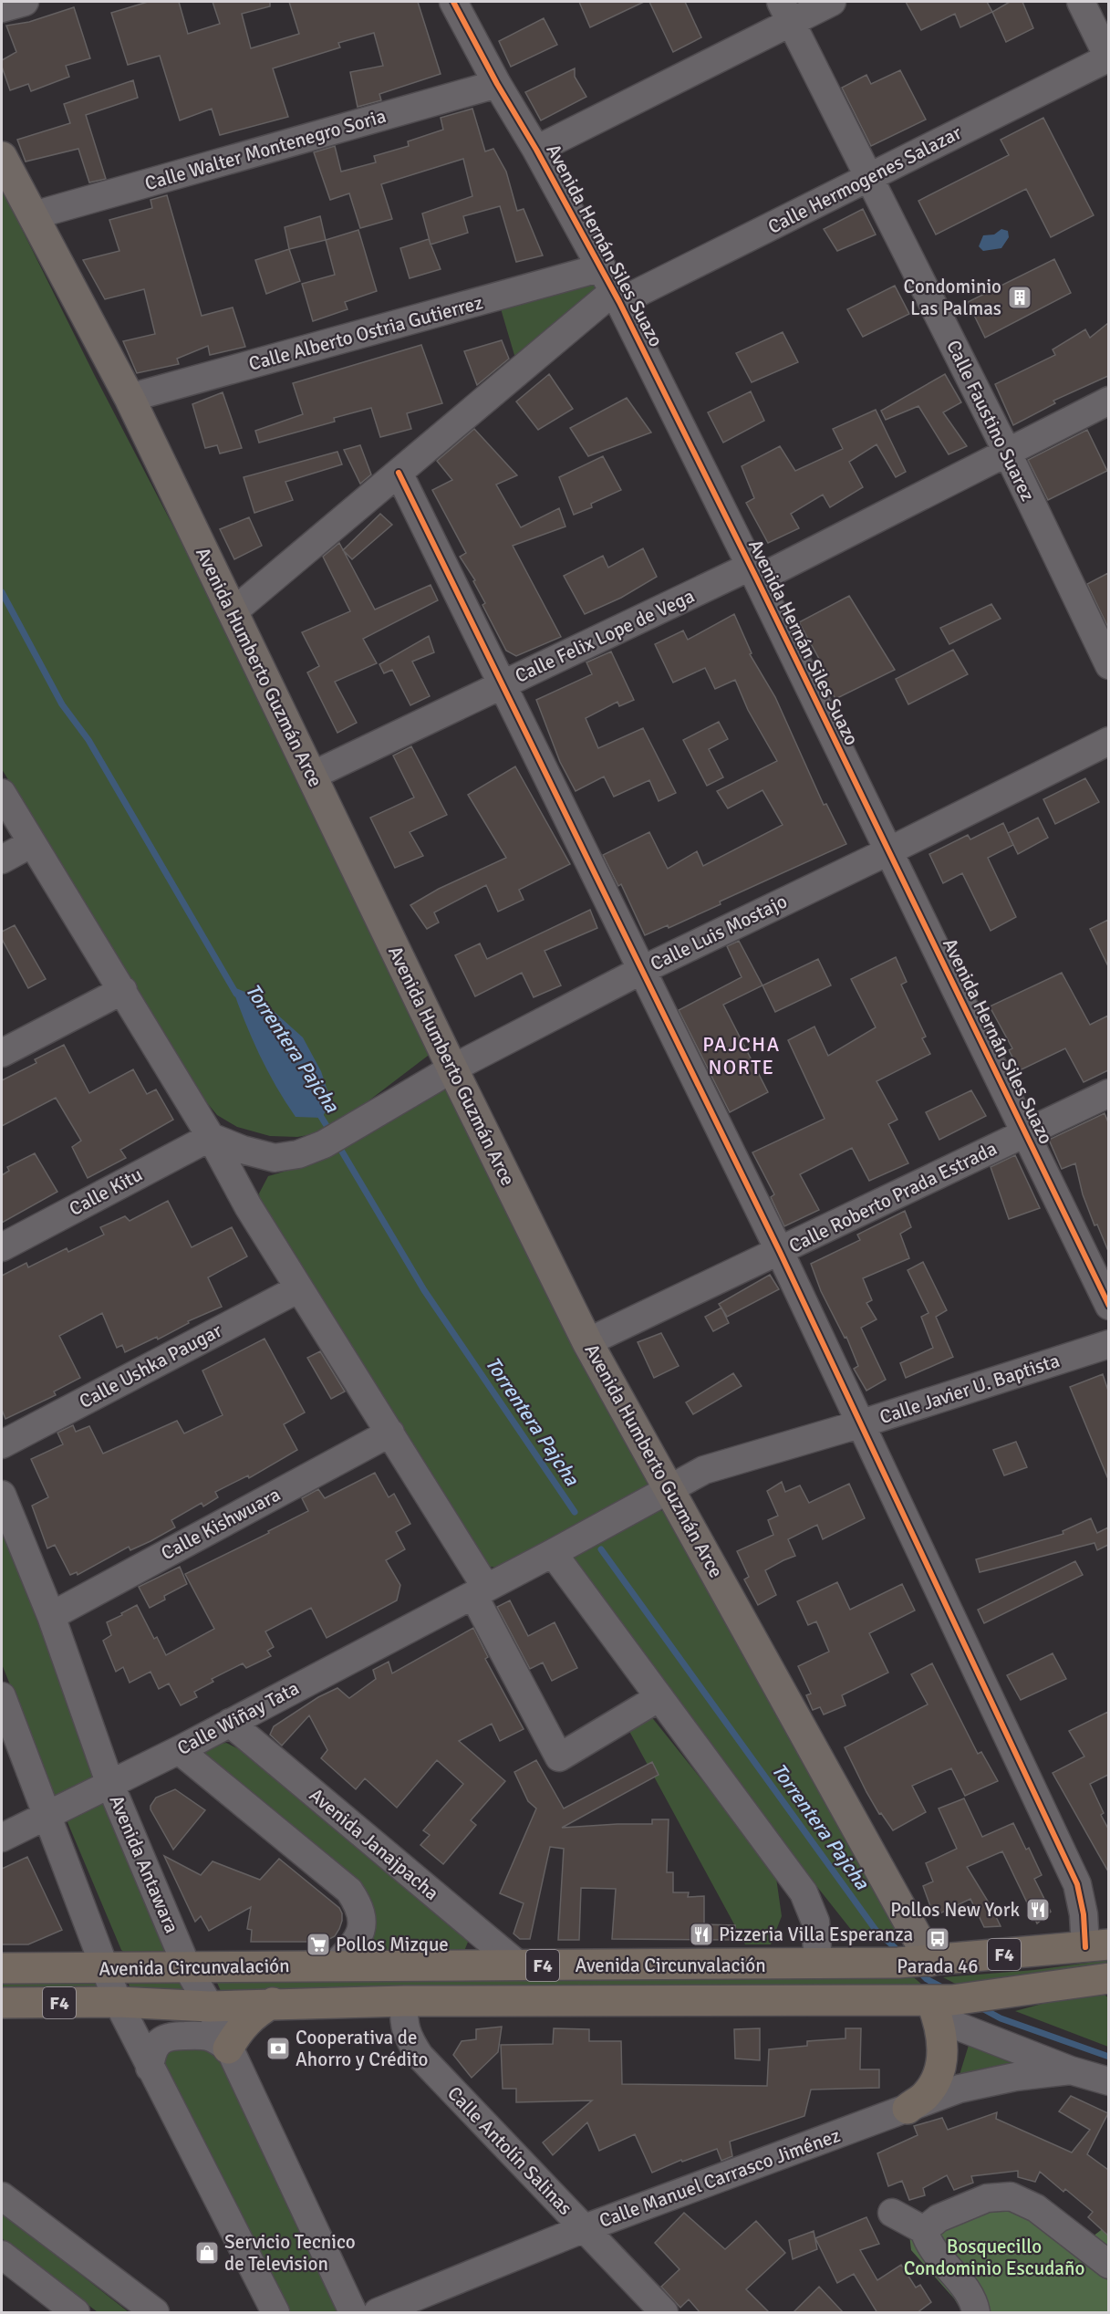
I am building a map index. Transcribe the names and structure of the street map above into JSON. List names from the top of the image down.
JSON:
{
  "streets": {
    "highway": ["F4", "Avenida Circunvalación"],
    "main road": ["Avenida Humberto Guzmán Arce"],
    "street": [
      "Calle Walter Montenegro Soria",
      "Calle Hermogenes Salazar",
      "Avenida Hernán Siles Suazo",
      "Calle Alberto Ostria Gutierrez",
      "Calle Faustino Suarez",
      "Calle Felix Lope de Vega",
      "Calle Luis Mostajo",
      "Calle Kitu",
      "Calle Roberto Prada Estrada",
      "Calle Ushka Paugar",
      "Calle Javier U. Baptista",
      "Calle Kishwuara",
      "Calle Wiñay Tata",
      "Avenida Janajpacha",
      "Avenida Antawara",
      "Calle Antolín Salinas",
      "Calle Manuel Carrasco Jiménez"
    ]
  },
  "crossings": [
    ["Calle Walter Montenegro Soria", "Avenida Hernán Siles Suazo"],
    ["Calle Walter Montenegro Soria", "Avenida Humberto Guzmán Arce"],
    ["Calle Hermogenes Salazar", "Avenida Hernán Siles Suazo"],
    ["Calle Hermogenes Salazar", "Calle Alberto Ostria Gutierrez"],
    ["Calle Hermogenes Salazar", "Calle Faustino Suarez"],
    ["Calle Hermogenes Salazar", "Avenida Humberto Guzmán Arce"],
    ["Avenida Hernán Siles Suazo", "Calle Alberto Ostria Gutierrez"],
    ["Avenida Hernán Siles Suazo", "Calle Felix Lope de Vega"],
    ["Avenida Hernán Siles Suazo", "Calle Luis Mostajo"],
    ["Avenida Hernán Siles Suazo", "Calle Roberto Prada Estrada"],
    ["Calle Alberto Ostria Gutierrez", "Avenida Humberto Guzmán Arce"],
    ["Calle Faustino Suarez", "Calle Felix Lope de Vega"],
    ["Calle Felix Lope de Vega", "Avenida Humberto Guzmán Arce"],
    ["Avenida Humberto Guzmán Arce", "Calle Luis Mostajo"],
    ["Avenida Humberto Guzmán Arce", "Calle Roberto Prada Estrada"],
    ["Avenida Humberto Guzmán Arce", "Calle Javier U. Baptista"],
    ["Avenida Humberto Guzmán Arce", "Avenida Circunvalación"],
    ["Calle Luis Mostajo", "Calle Kitu"],
    ["Calle Javier U. Baptista", "Calle Wiñay Tata"],
    ["Calle Kishwuara", "Avenida Antawara"],
    ["Calle Wiñay Tata", "Avenida Janajpacha"],
    ["Calle Wiñay Tata", "Avenida Antawara"],
    ["Avenida Janajpacha", "Avenida Circunvalación"],
    ["Avenida Antawara", "Avenida Circunvalación"],
    ["Avenida Circunvalación", "Calle Antolín Salinas"],
    ["Calle Antolín Salinas", "Calle Manuel Carrasco Jiménez"]
  ],
  "districts": ["PAJCHA NORTE"],
  "water": ["Torrentera Pajcha"],
  "parks": ["Bosquecillo Condominio Escudaño"],
  "places": {
    "building": ["Condominio Las Palmas"],
    "restaurant": ["Pollos New York", "Pizzeria Villa Esperanza"],
    "bus stop": ["Parada 46"],
    "supermarket": ["Pollos Mizque"],
    "bank": ["Cooperativa de Ahorro y Crédito"],
    "shop": ["Servicio Tecnico de Television"]
  }
}
